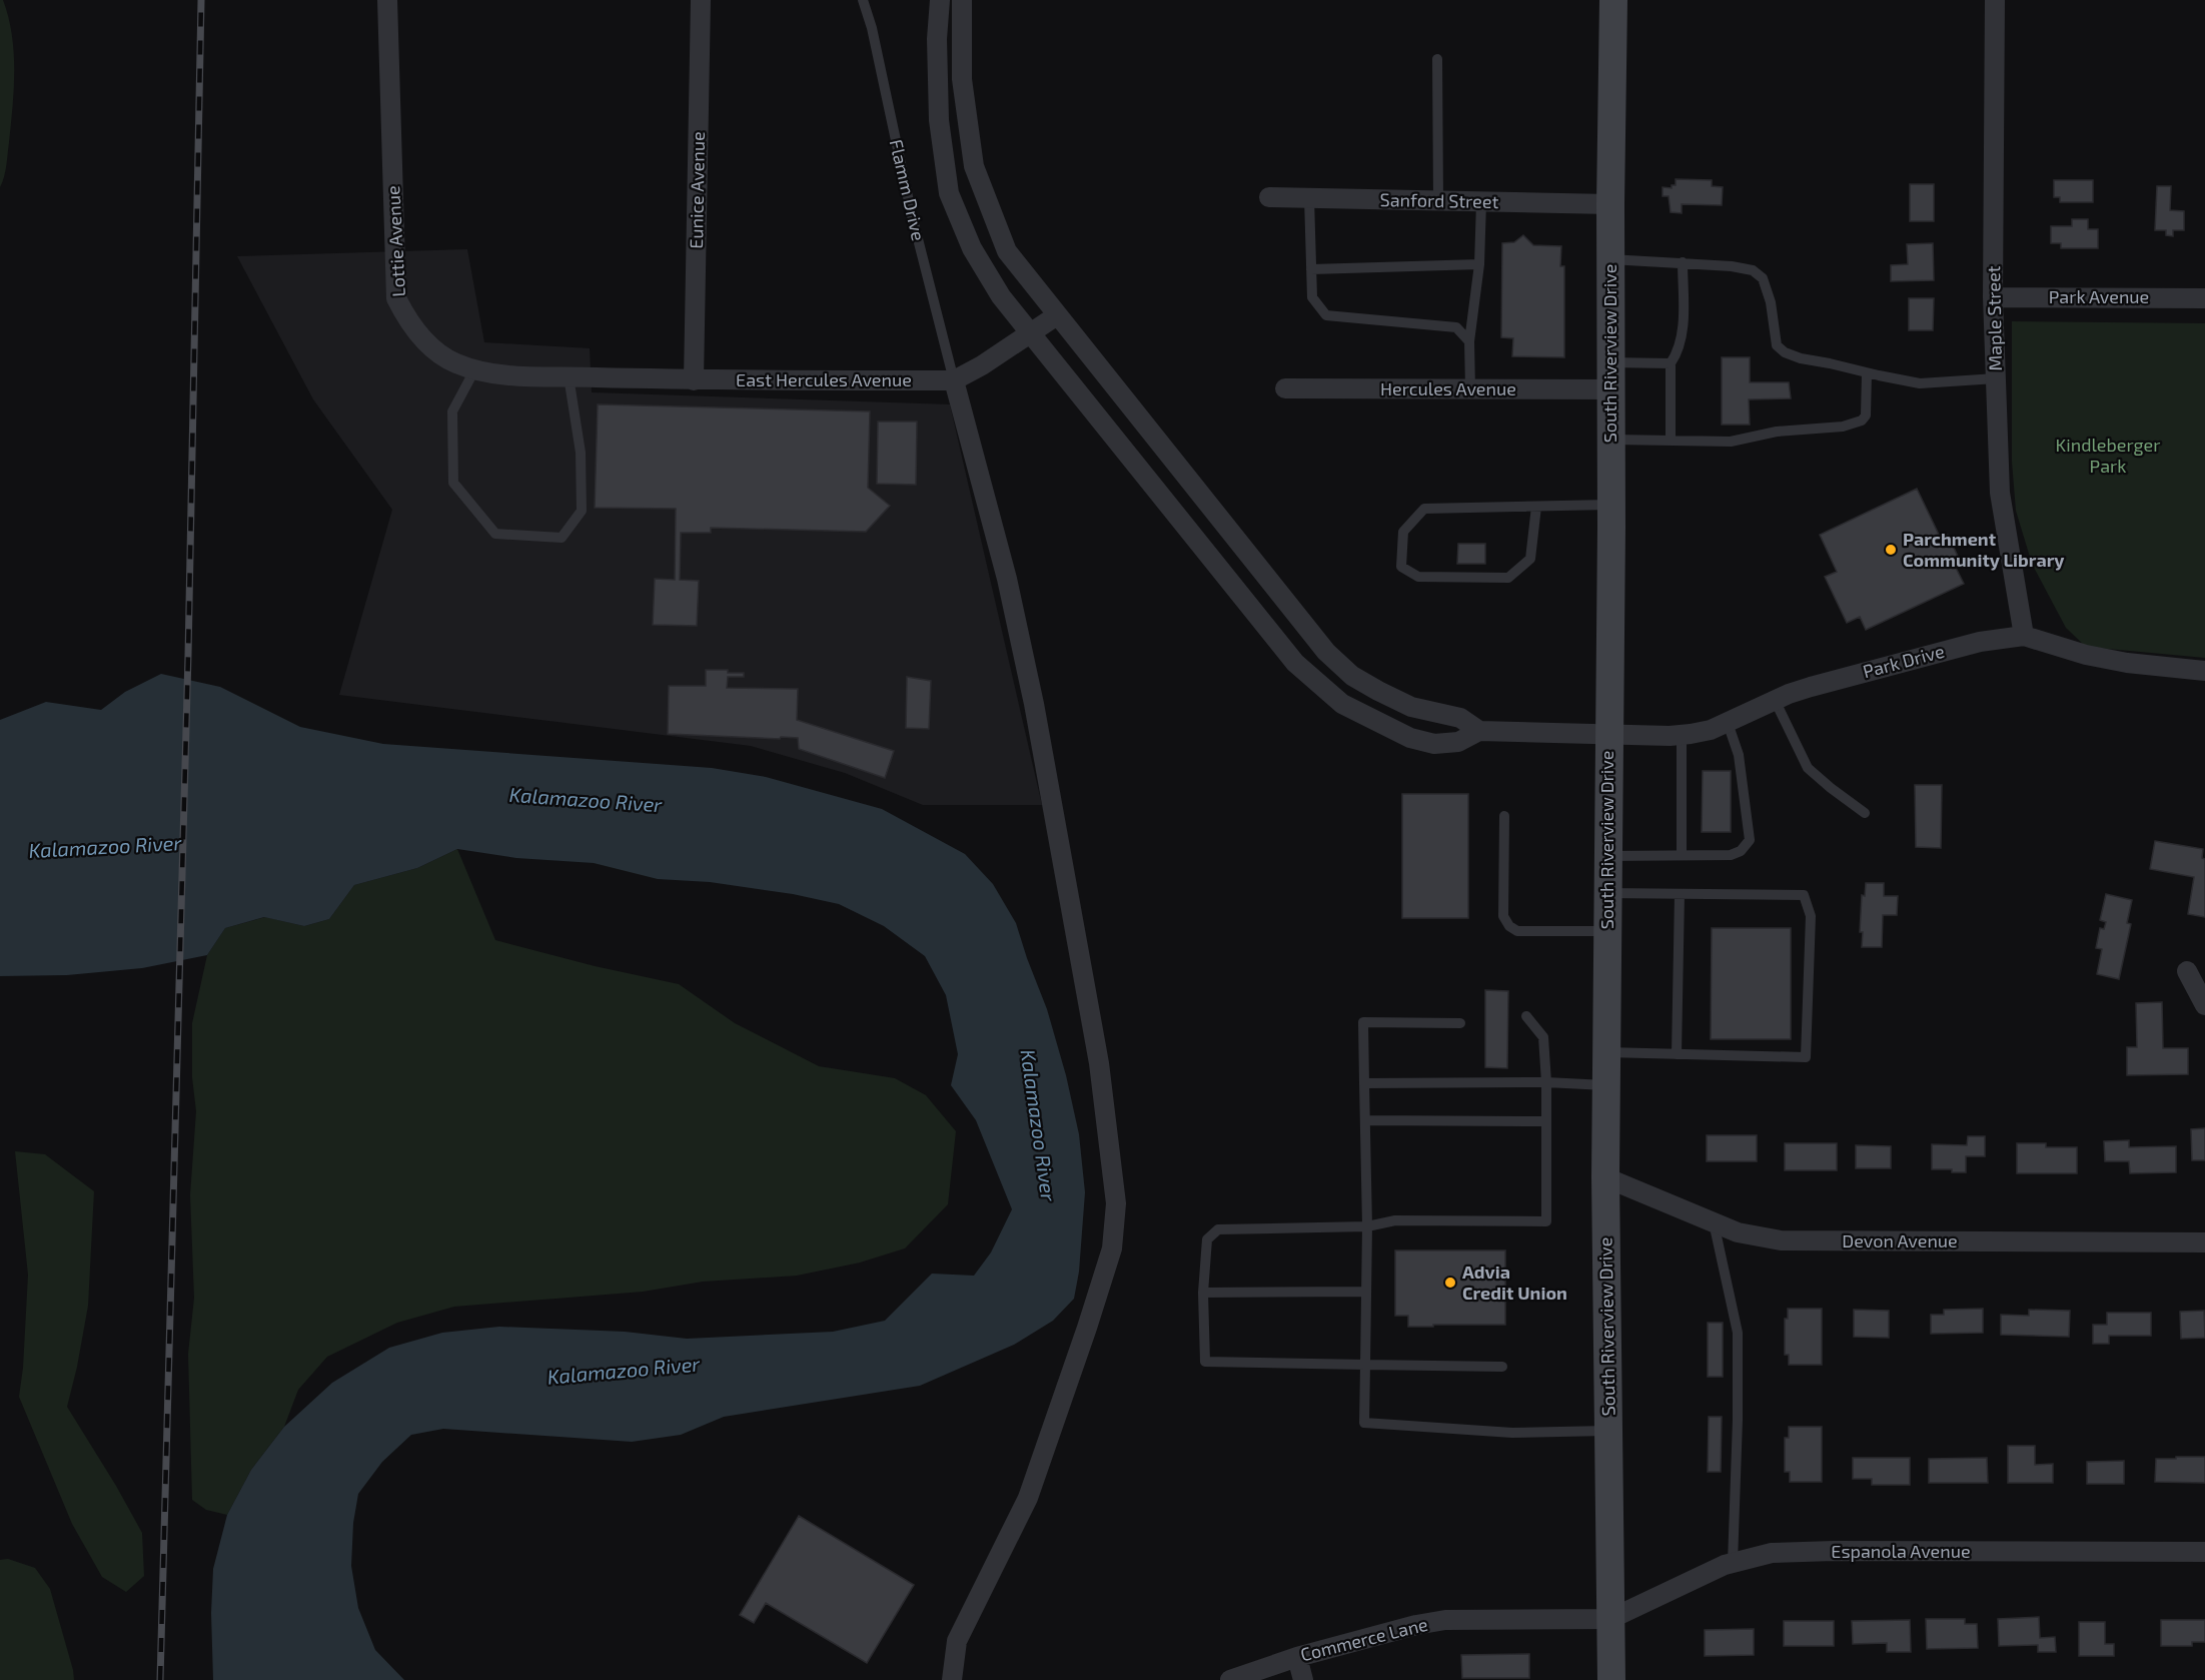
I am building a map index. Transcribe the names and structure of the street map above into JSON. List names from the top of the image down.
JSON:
{
  "streets": {
    "street": [
      "Eunice Avenue",
      "Sanford Street",
      "Lottie Avenue",
      "Park Avenue",
      "Maple Street",
      "South Riverview Drive",
      "East Hercules Avenue",
      "Hercules Avenue",
      "Park Drive",
      "Devon Avenue",
      "Espanola Avenue",
      "Commerce Lane"
    ],
    "lane": ["Flamm Drive"]
  },
  "crossings": [
    ["Eunice Avenue", "Lottie Avenue"],
    ["Eunice Avenue", "East Hercules Avenue"],
    ["Flamm Drive", "East Hercules Avenue"],
    ["Sanford Street", "South Riverview Drive"],
    ["Lottie Avenue", "East Hercules Avenue"],
    ["Park Avenue", "Maple Street"],
    ["Maple Street", "Park Drive"],
    ["South Riverview Drive", "Hercules Avenue"],
    ["South Riverview Drive", "Park Drive"],
    ["South Riverview Drive", "Devon Avenue"],
    ["South Riverview Drive", "Espanola Avenue"],
    ["South Riverview Drive", "Commerce Lane"],
    ["Espanola Avenue", "Commerce Lane"]
  ],
  "water": ["Kalamazoo River"],
  "parks": ["Kindleberger Park"],
  "places": ["Parchment Community Library", "Advia Credit Union"]
}
